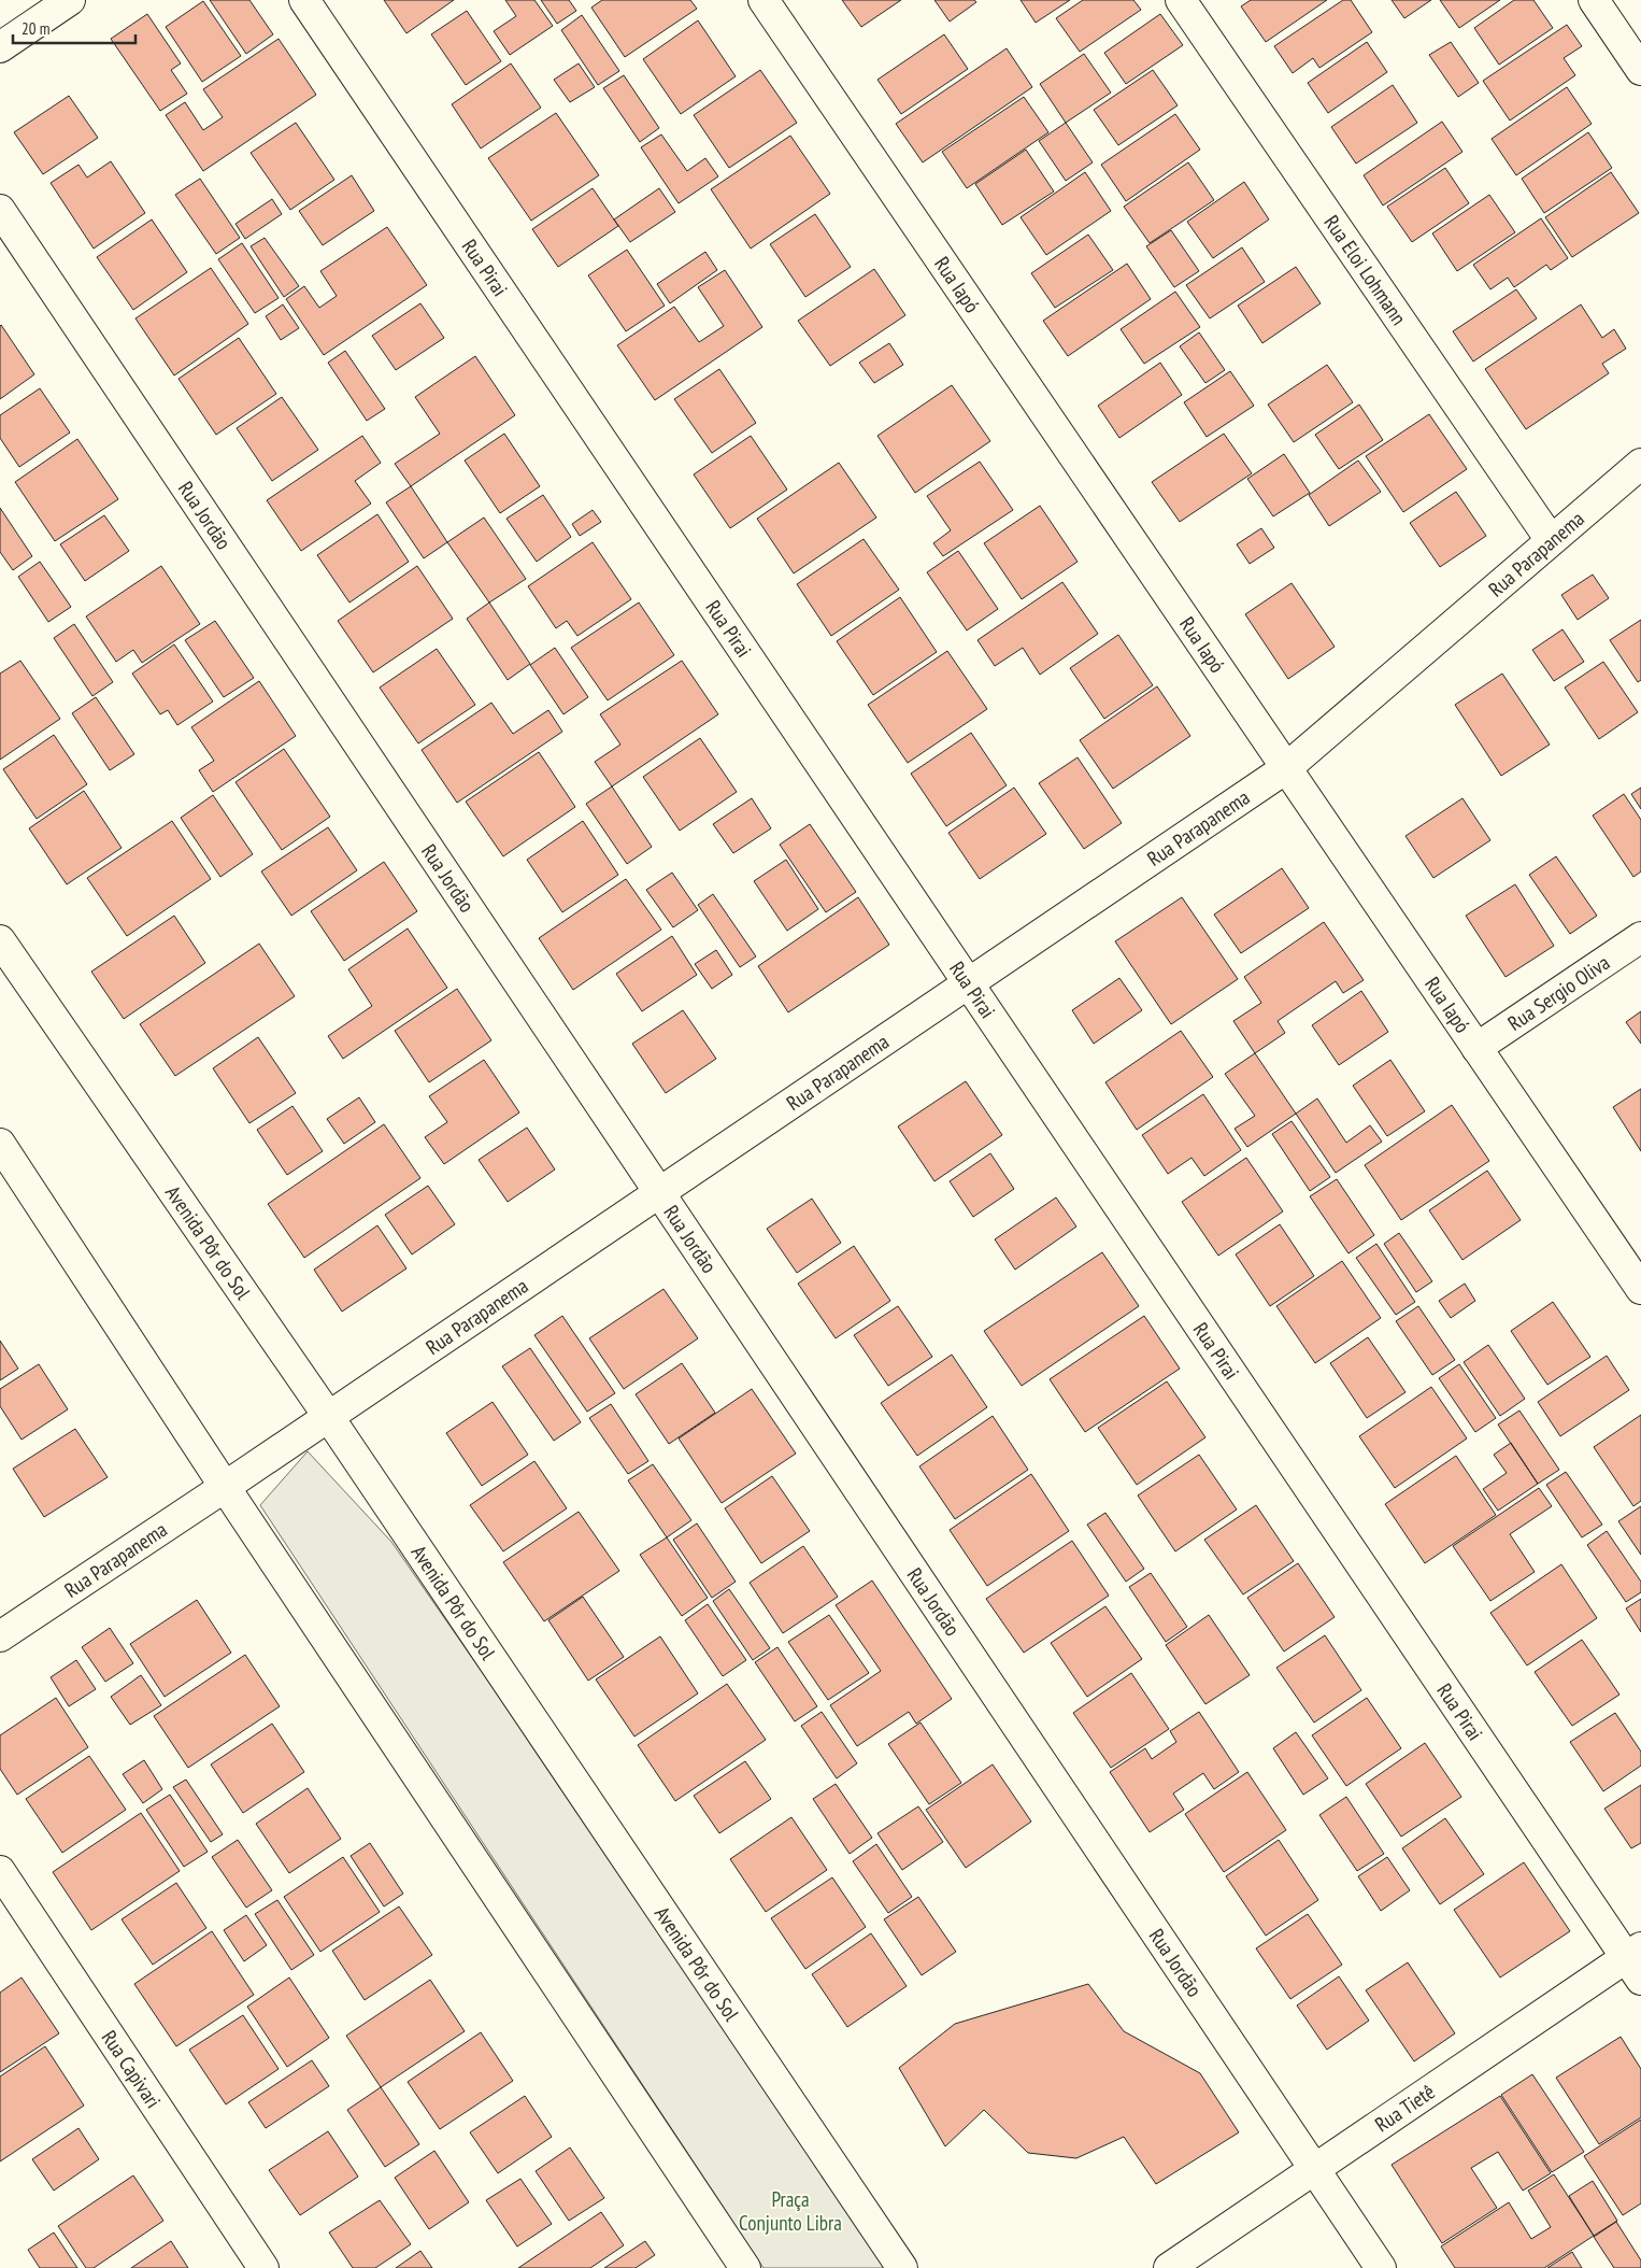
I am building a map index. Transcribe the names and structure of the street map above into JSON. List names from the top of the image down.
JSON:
{
  "streets": {
    "street": [
      "Rua Pirai",
      "Rua Eloi Lohmann",
      "Rua Iapó",
      "Rua Jordão",
      "Rua Parapanema",
      "Rua Sergio Oliva",
      "Avenida Pôr do Sol",
      "Rua Capivari",
      "Rua Tietê"
    ]
  },
  "crossings": [
    ["Rua Pirai", "Rua Parapanema"],
    ["Rua Pirai", "Rua Tietê"],
    ["Rua Eloi Lohmann", "Rua Parapanema"],
    ["Rua Iapó", "Rua Parapanema"],
    ["Rua Iapó", "Rua Sergio Oliva"],
    ["Rua Jordão", "Rua Parapanema"],
    ["Rua Jordão", "Rua Tietê"],
    ["Rua Parapanema", "Avenida Pôr do Sol"]
  ],
  "parks": ["Praça Conjunto Libra"],
  "scale_bar": "20 m"
}
